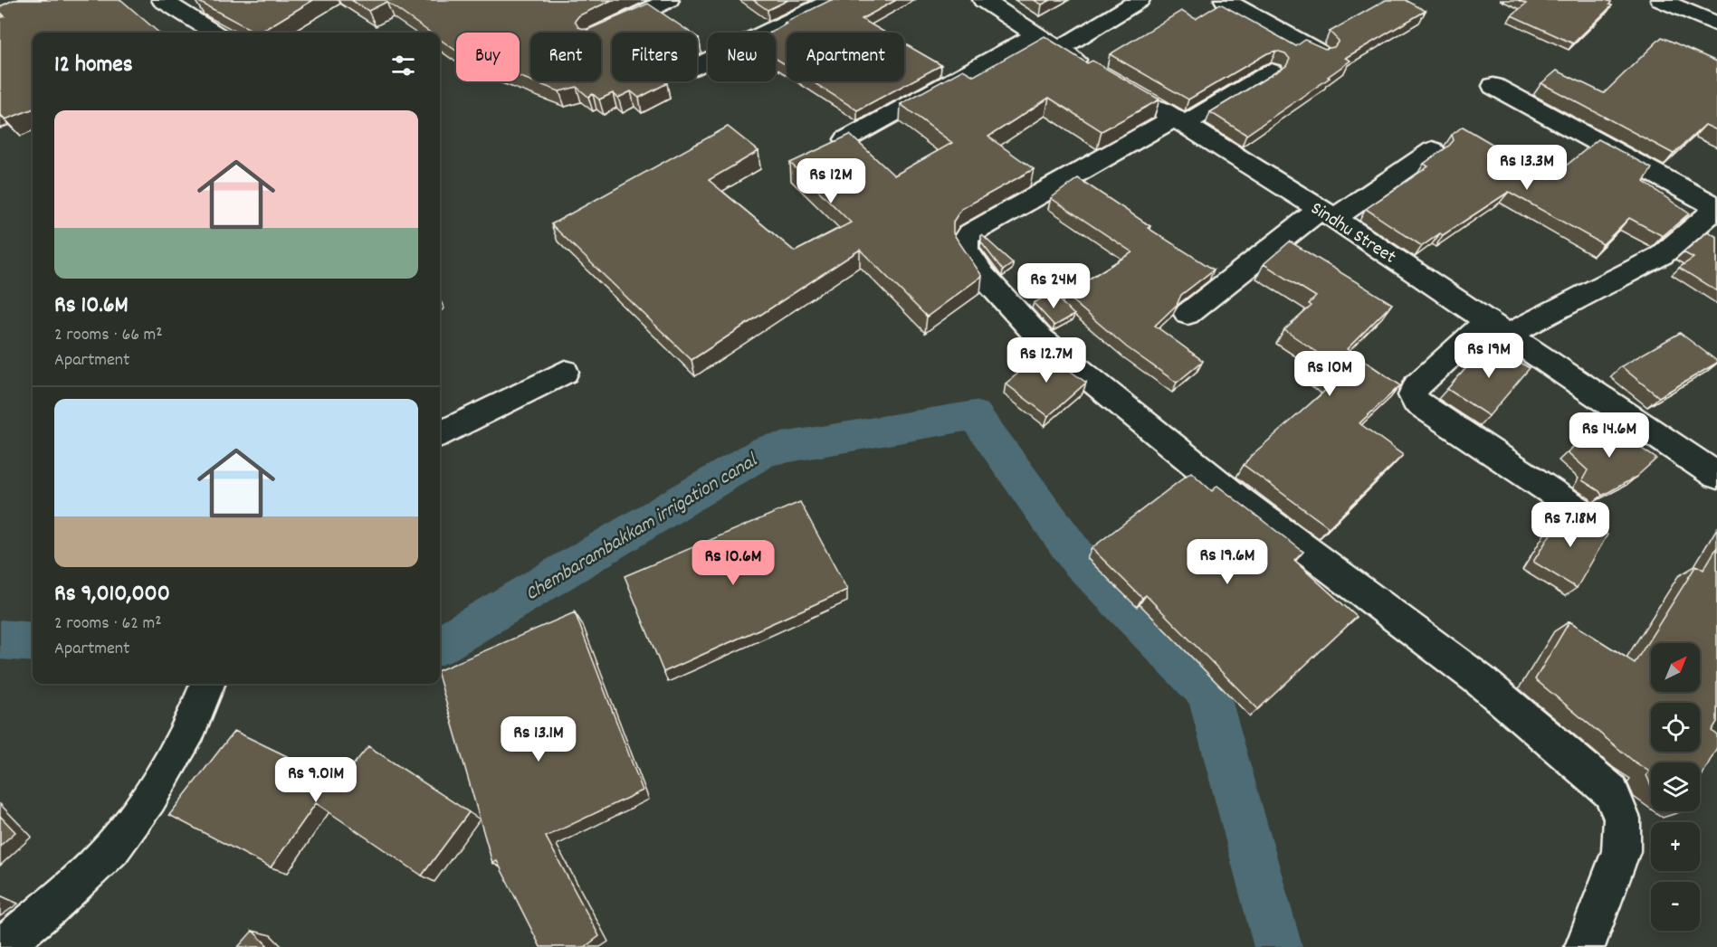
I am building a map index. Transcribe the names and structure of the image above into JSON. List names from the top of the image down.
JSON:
{
  "streets": {
    "street": ["Sindhu Street"]
  },
  "water": ["Chembarambakkam irrigation canal"],
  "north": "top right",
  "page": {
    "chip": [
      "Buy",
      "Rent",
      "Filters",
      "New",
      "Apartment"
    ],
    "heading": "12 homes",
    "list": [
      {
        "name": "Rs 10.6M",
        "note": "2 rooms · 66 m² · Apartment"
      },
      {
        "name": "Rs 9,010,000",
        "note": "2 rooms · 62 m² · Apartment"
      }
    ],
    "price": [
      "Rs 13.3M",
      "Rs 12M",
      "Rs 24M",
      "Rs 19M",
      "Rs 12.7M",
      "Rs 10M",
      "Rs 14.6M",
      "Rs 7.18M",
      "Rs 19.6M",
      "Rs 10.6M",
      "Rs 13.1M",
      "Rs 9.01M"
    ],
    "map_buttons": ["+", "−"]
  }
}
